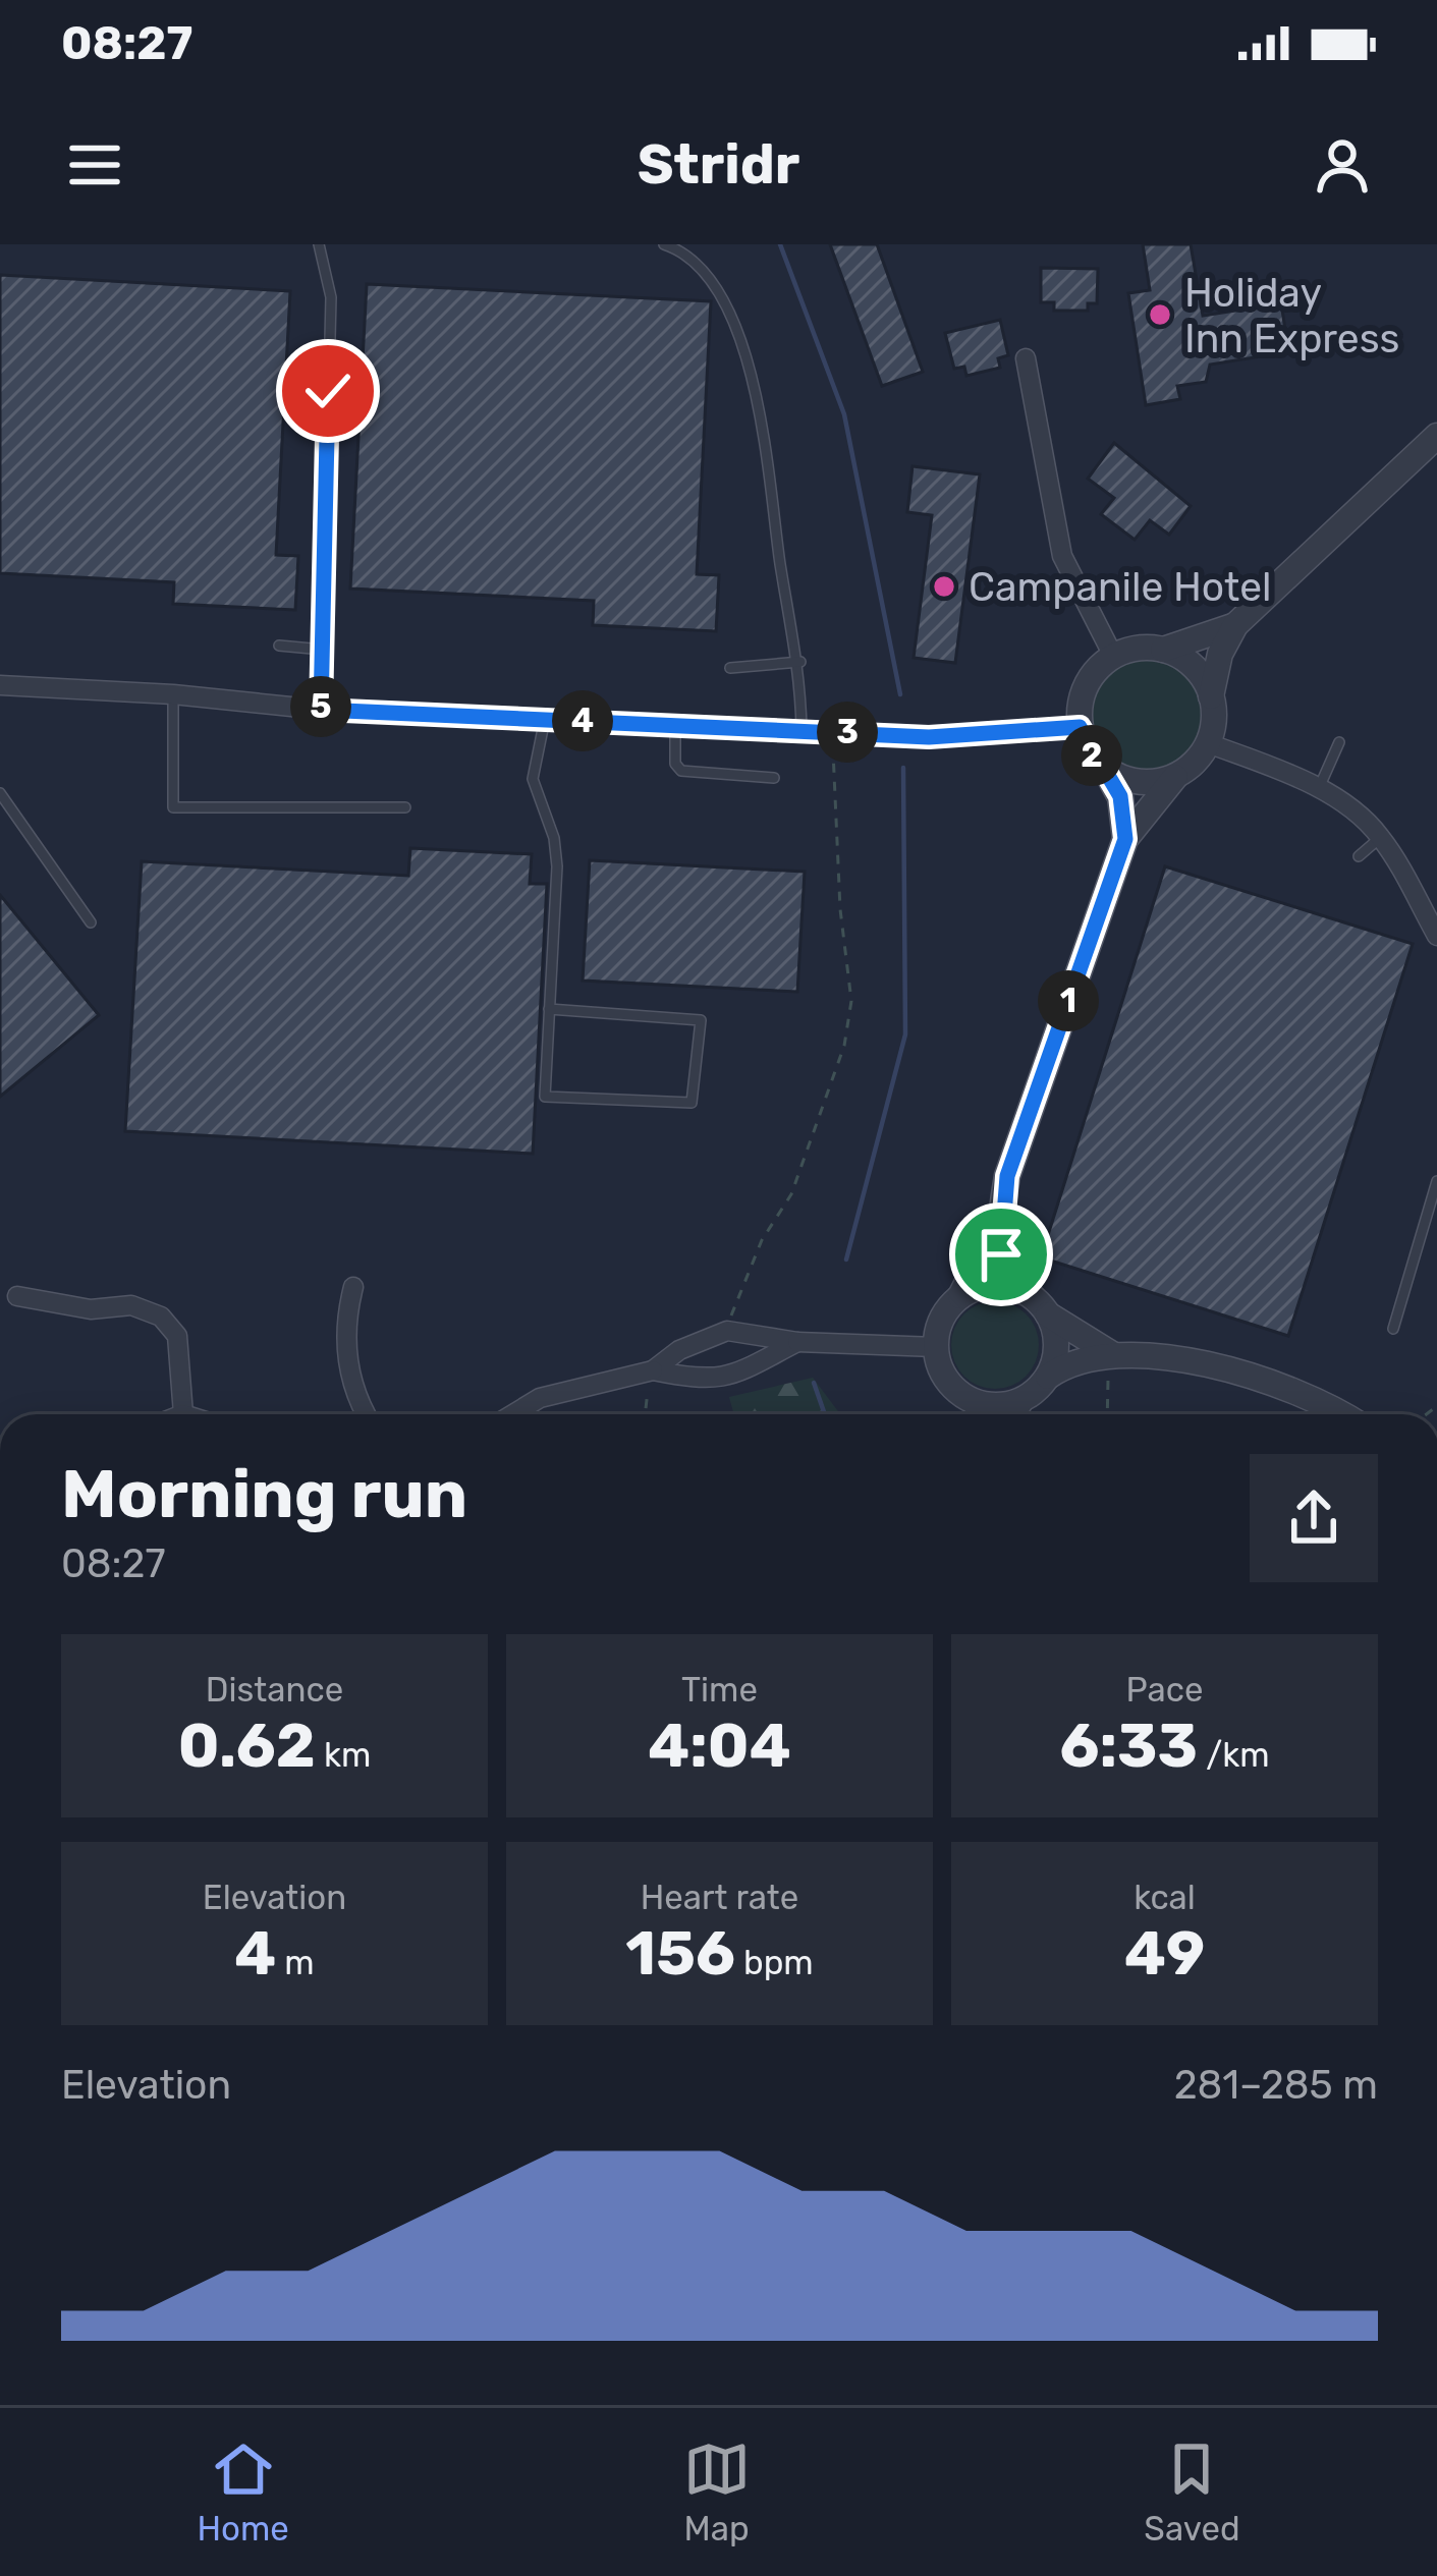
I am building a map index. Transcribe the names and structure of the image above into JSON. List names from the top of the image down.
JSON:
{
  "places": ["Holiday Inn Express", "Campanile Hotel"],
  "page": {
    "status": "08:27",
    "header": "Stridr",
    "pins": [
      "5",
      "4",
      "3",
      "2",
      "1"
    ],
    "heading": ["Morning run", "08:27"],
    "stats": [
      ["Distance", "0.62 km"],
      ["Time", "4:04"],
      ["Pace", "6:33 /km"],
      ["Elevation", "4 m"],
      ["Heart rate", "156 bpm"],
      ["kcal", "49"]
    ],
    "chart": ["Elevation", "281–285 m"],
    "tabs": ["Home", "Map", "Saved"]
  }
}
